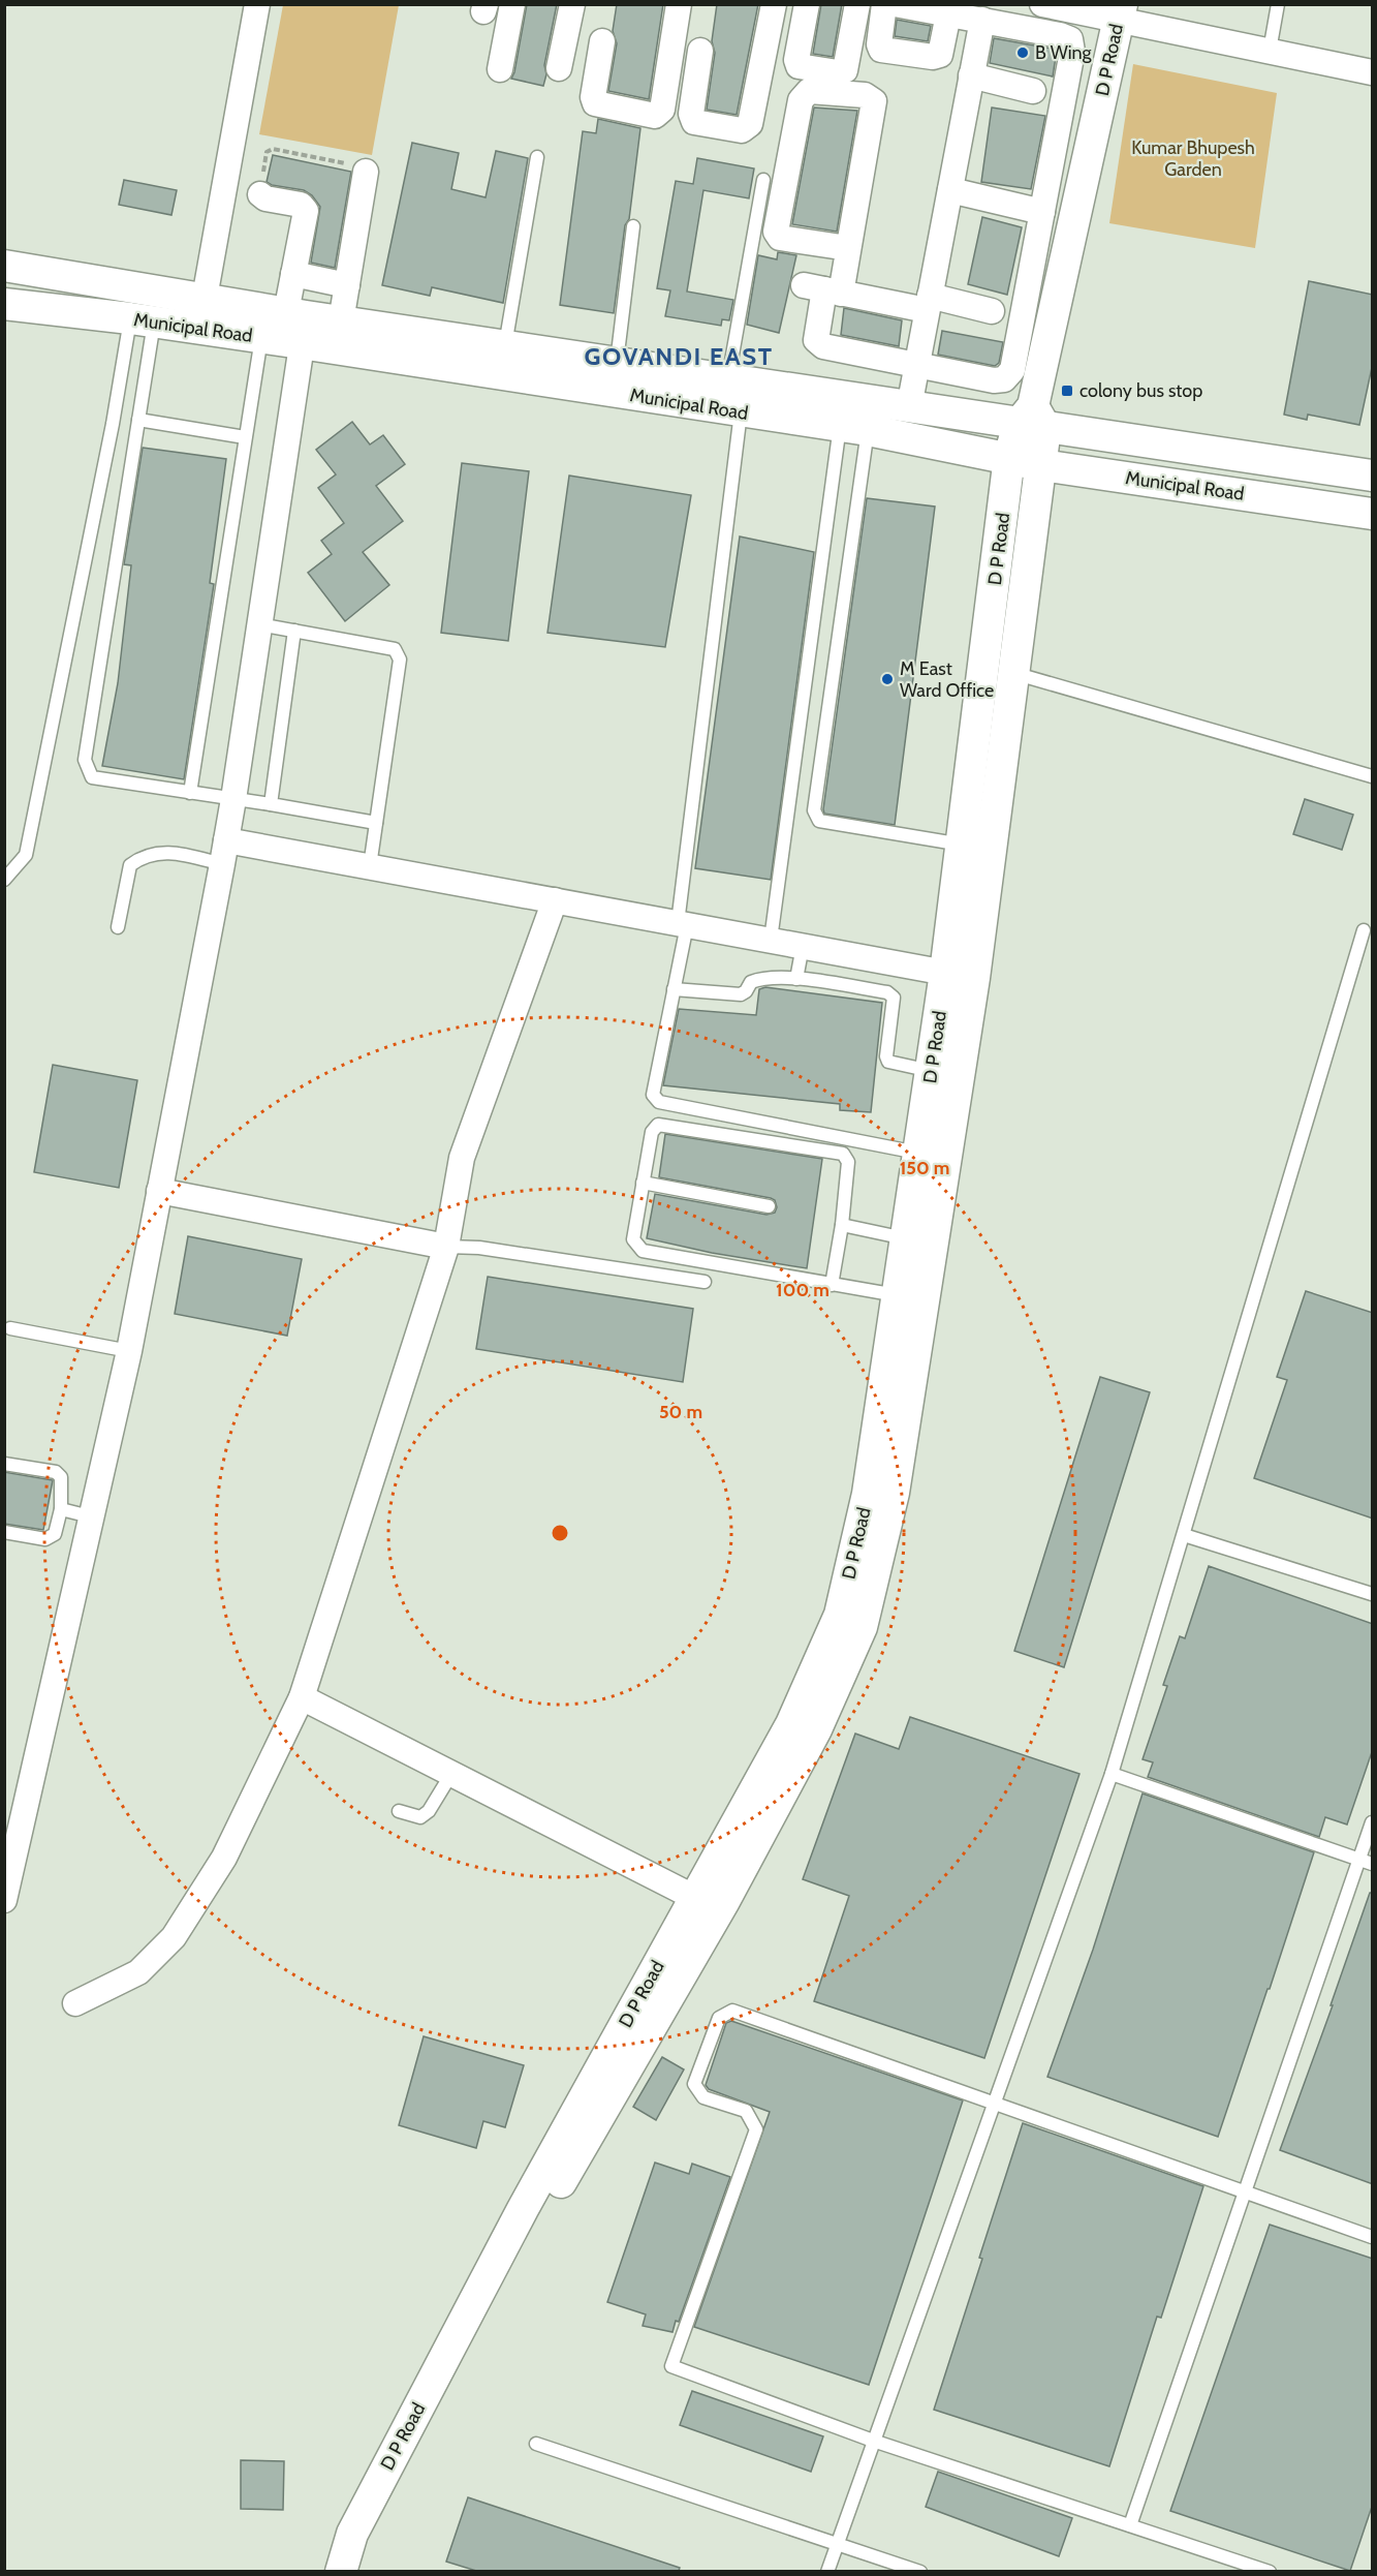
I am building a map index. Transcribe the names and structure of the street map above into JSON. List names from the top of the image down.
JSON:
{
  "streets": {
    "street": ["D P Road", "Municipal Road"]
  },
  "crossings": [
    ["D P Road", "Municipal Road"]
  ],
  "districts": ["GOVANDI EAST"],
  "parks": ["Kumar Bhupesh Garden"],
  "places": {
    "other": ["B Wing", "M East Ward Office"],
    "transit": ["colony bus stop"]
  },
  "rings": ["150 m", "100 m", "50 m"]
}
